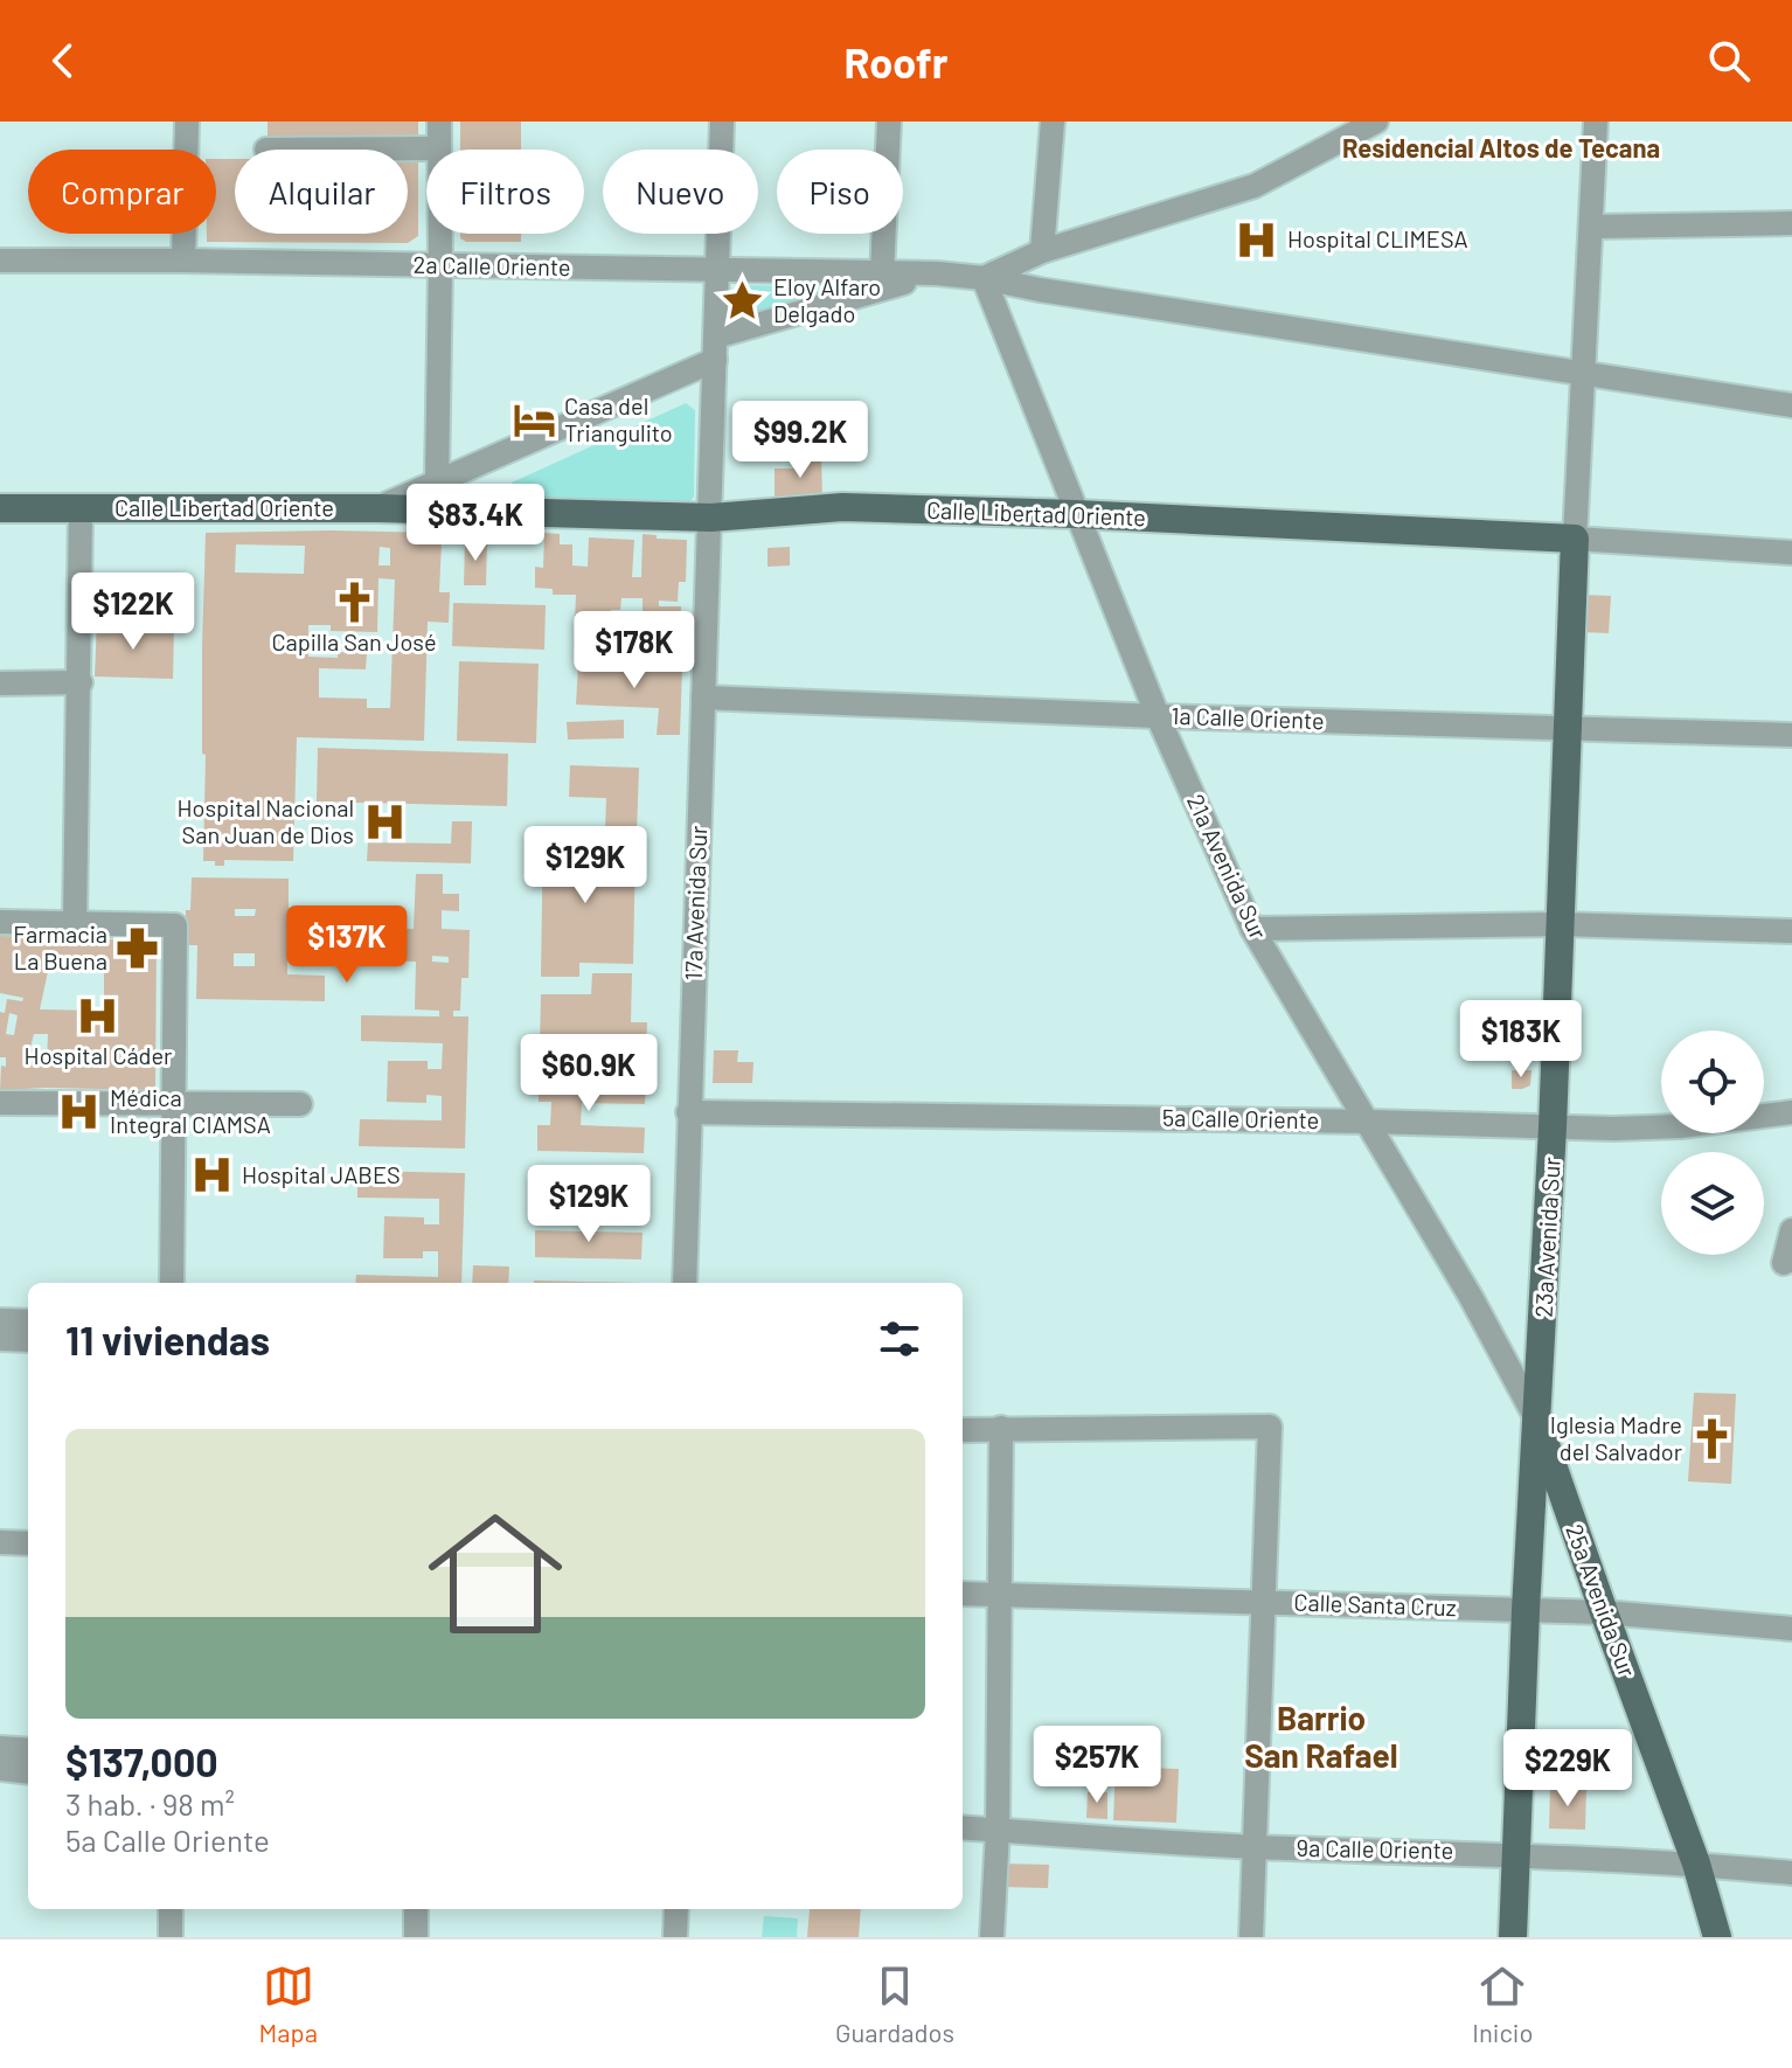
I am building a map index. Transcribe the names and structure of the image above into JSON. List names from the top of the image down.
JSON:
{
  "streets": {
    "main road": ["Calle Libertad Oriente", "23a Avenida Sur", "25a Avenida Sur"],
    "street": [
      "2a Calle Oriente",
      "1a Calle Oriente",
      "21a Avenida Sur",
      "17a Avenida Sur",
      "5a Calle Oriente",
      "Calle Santa Cruz",
      "9a Calle Oriente"
    ]
  },
  "crossings": [
    ["2a Calle Oriente", "21a Avenida Sur"],
    ["2a Calle Oriente", "17a Avenida Sur"],
    ["Calle Libertad Oriente", "21a Avenida Sur"],
    ["Calle Libertad Oriente", "17a Avenida Sur"],
    ["Calle Libertad Oriente", "23a Avenida Sur"],
    ["1a Calle Oriente", "21a Avenida Sur"],
    ["1a Calle Oriente", "17a Avenida Sur"],
    ["1a Calle Oriente", "23a Avenida Sur"],
    ["21a Avenida Sur", "5a Calle Oriente"],
    ["21a Avenida Sur", "23a Avenida Sur"],
    ["21a Avenida Sur", "25a Avenida Sur"],
    ["17a Avenida Sur", "5a Calle Oriente"],
    ["5a Calle Oriente", "23a Avenida Sur"],
    ["23a Avenida Sur", "25a Avenida Sur"],
    ["23a Avenida Sur", "Calle Santa Cruz"],
    ["23a Avenida Sur", "9a Calle Oriente"],
    ["25a Avenida Sur", "Calle Santa Cruz"],
    ["25a Avenida Sur", "9a Calle Oriente"]
  ],
  "districts": ["Residencial Altos de Tecana", "Barrio San Rafael"],
  "places": {
    "hospital": [
      "Hospital CLIMESA",
      "Hospital Nacional San Juan de Dios",
      "Hospital Cáder",
      "Médica Integral CIAMSA",
      "Hospital JABES"
    ],
    "place": ["Eloy Alfaro Delgado"],
    "hotel": ["Casa del Triangulito"],
    "church": ["Capilla San José", "Iglesia Madre del Salvador"],
    "pharmacy": ["Farmacia La Buena"]
  },
  "page": {
    "header": "Roofr",
    "chip": [
      "Comprar",
      "Alquilar",
      "Filtros",
      "Nuevo",
      "Piso"
    ],
    "price": [
      "$99.2K",
      "$83.4K",
      "$122K",
      "$178K",
      "$129K",
      "$137K",
      "$183K",
      "$60.9K",
      "$129K",
      "$257K",
      "$229K"
    ],
    "heading": "11 viviendas",
    "list": [
      {
        "name": "$137,000",
        "note": "3 hab. · 98 m² · 5a Calle Oriente"
      }
    ],
    "tabs": ["Mapa", "Guardados", "Inicio"]
  }
}
